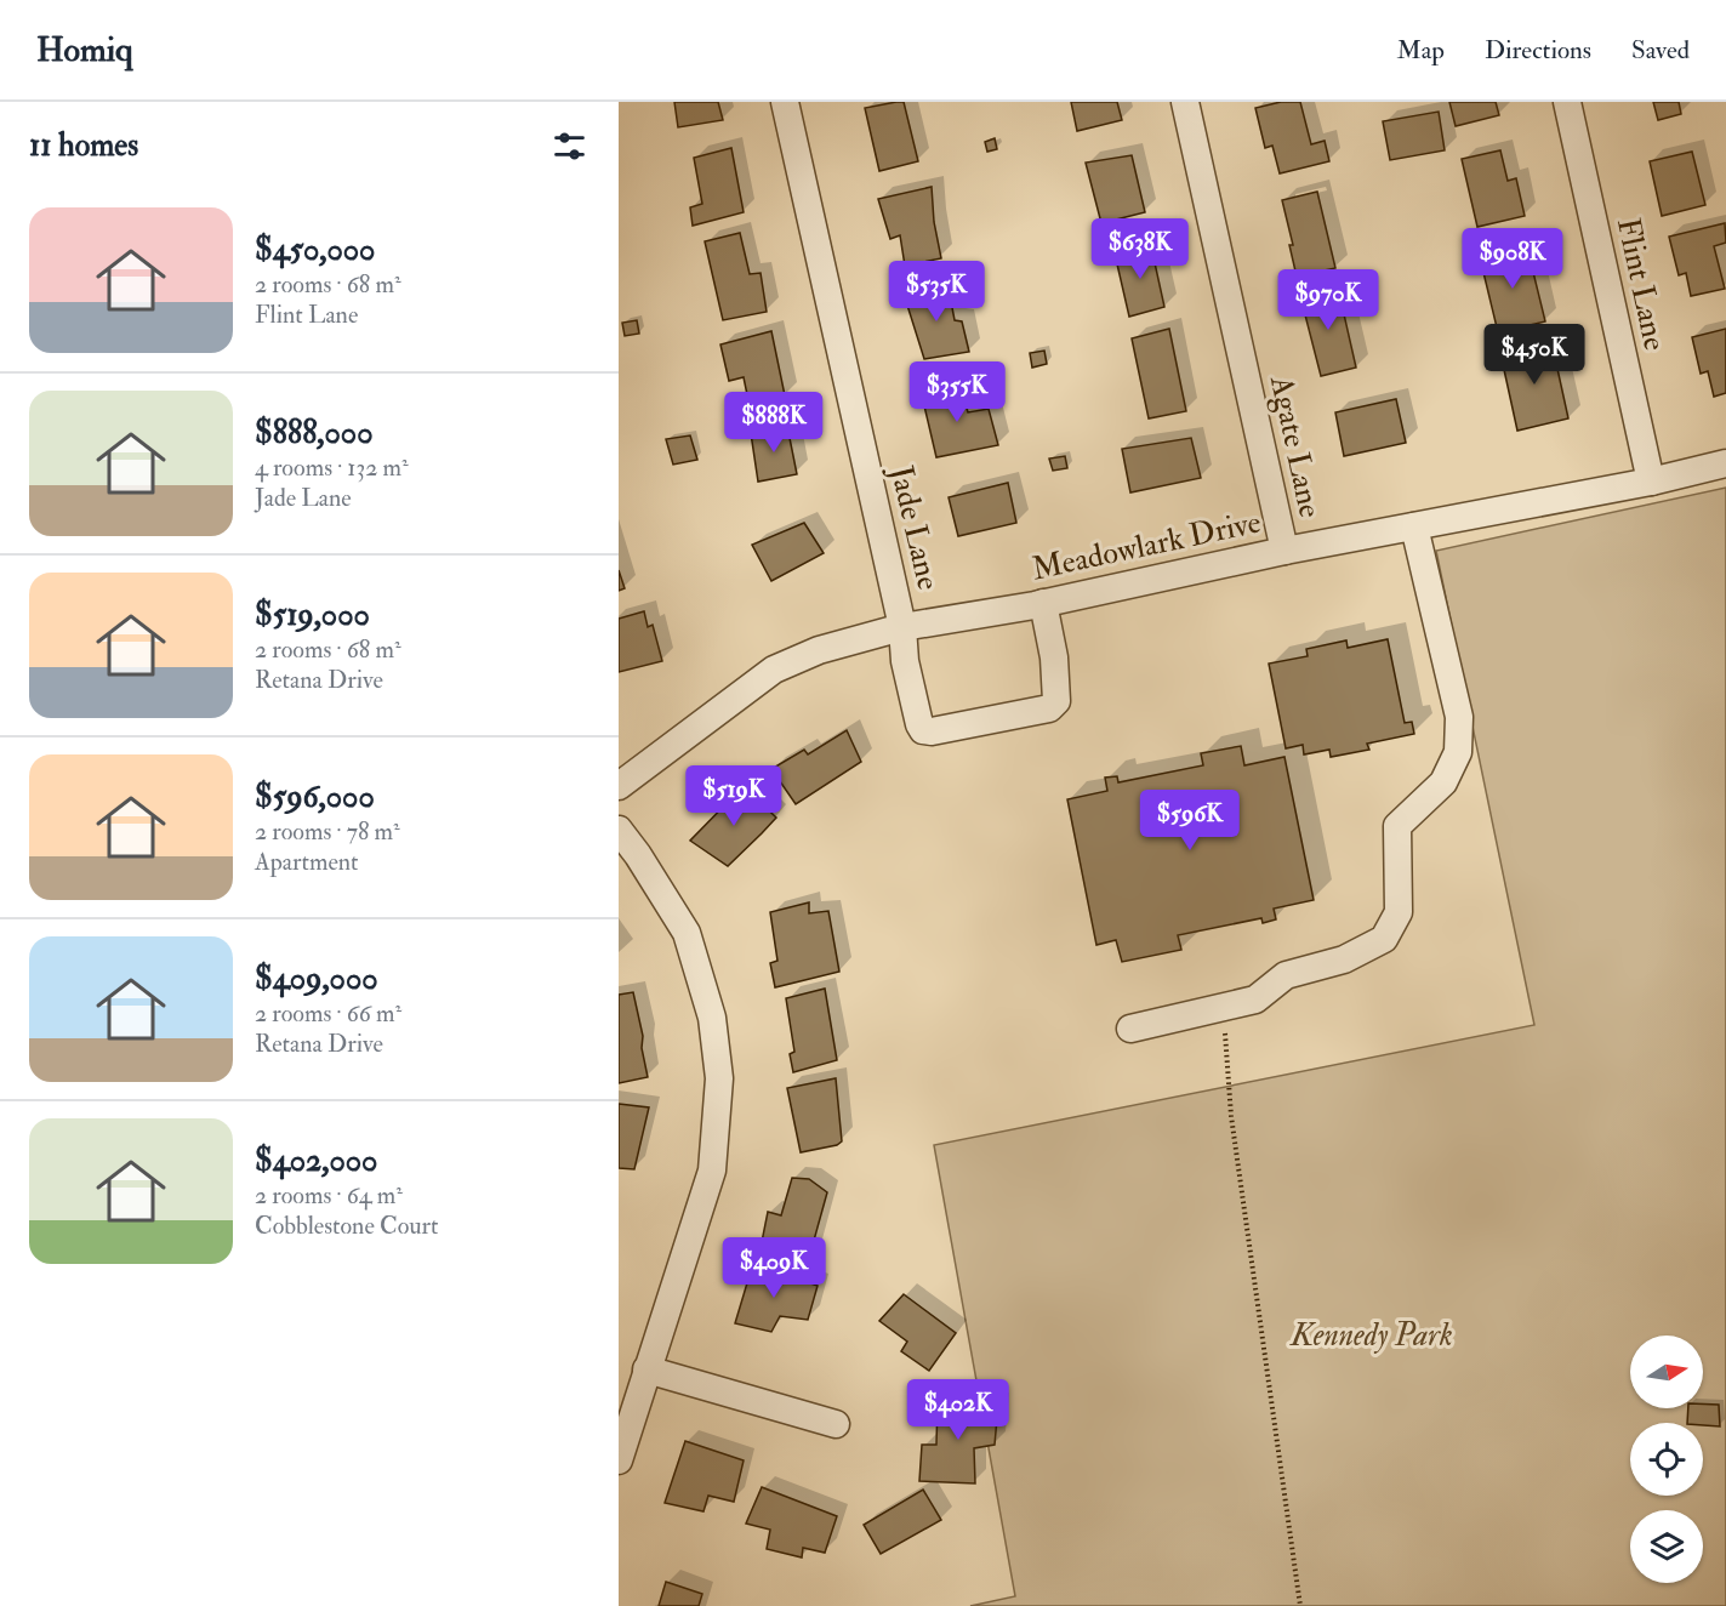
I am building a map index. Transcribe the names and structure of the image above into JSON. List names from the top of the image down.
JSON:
{
  "streets": {
    "street": [
      "Flint Lane",
      "Agate Lane",
      "Jade Lane",
      "Meadowlark Drive"
    ]
  },
  "crossings": [
    ["Flint Lane", "Meadowlark Drive"],
    ["Agate Lane", "Meadowlark Drive"],
    ["Jade Lane", "Meadowlark Drive"]
  ],
  "parks": ["Kennedy Park"],
  "north": "right",
  "page": {
    "header": "Homiq",
    "nav": ["Map", "Directions", "Saved"],
    "heading": "11 homes",
    "list": [
      {
        "name": "$450,000",
        "note": "2 rooms · 68 m² · Flint Lane"
      },
      {
        "name": "$888,000",
        "note": "4 rooms · 132 m² · Jade Lane"
      },
      {
        "name": "$519,000",
        "note": "2 rooms · 68 m² · Retana Drive"
      },
      {
        "name": "$596,000",
        "note": "2 rooms · 78 m² · Apartment"
      },
      {
        "name": "$409,000",
        "note": "2 rooms · 66 m² · Retana Drive"
      },
      {
        "name": "$402,000",
        "note": "2 rooms · 64 m² · Cobblestone Court"
      }
    ],
    "price": [
      "$638K",
      "$908K",
      "$535K",
      "$970K",
      "$450K",
      "$355K",
      "$888K",
      "$519K",
      "$596K",
      "$409K",
      "$402K"
    ]
  }
}
